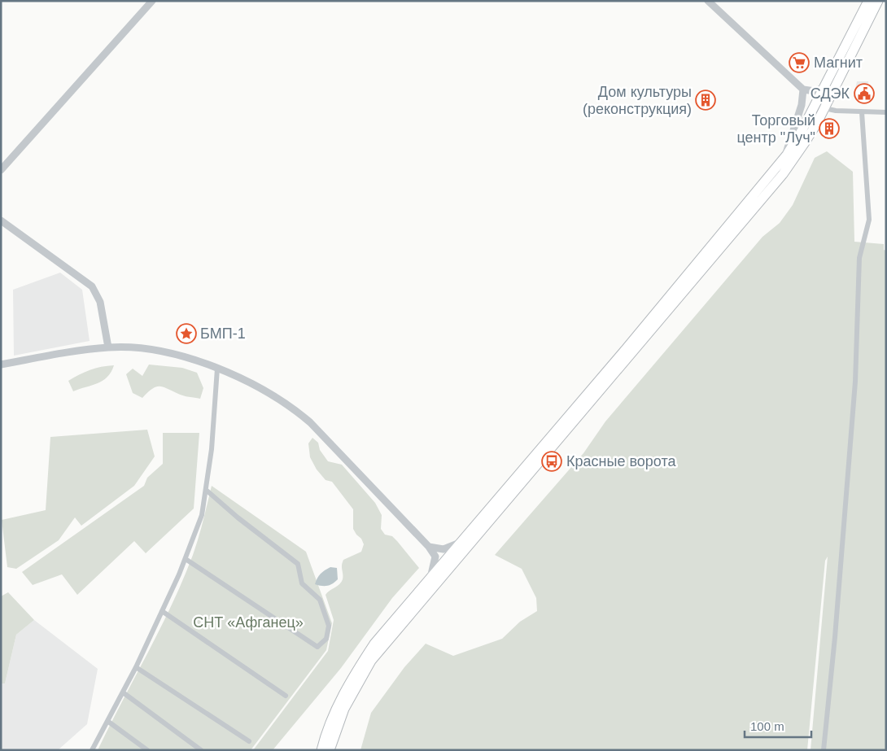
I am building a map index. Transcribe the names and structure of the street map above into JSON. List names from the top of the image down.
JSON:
{
  "parks": ["СНТ «Афганец»"],
  "places": {
    "supermarket": ["Магнит"],
    "public building": ["СДЭК"],
    "building": ["Дом культуры (реконструкция)", "Торговый центр \"Луч\""],
    "place": ["БМП-1"],
    "bus stop": ["Красные ворота"]
  },
  "scale_bar": "100 m"
}
